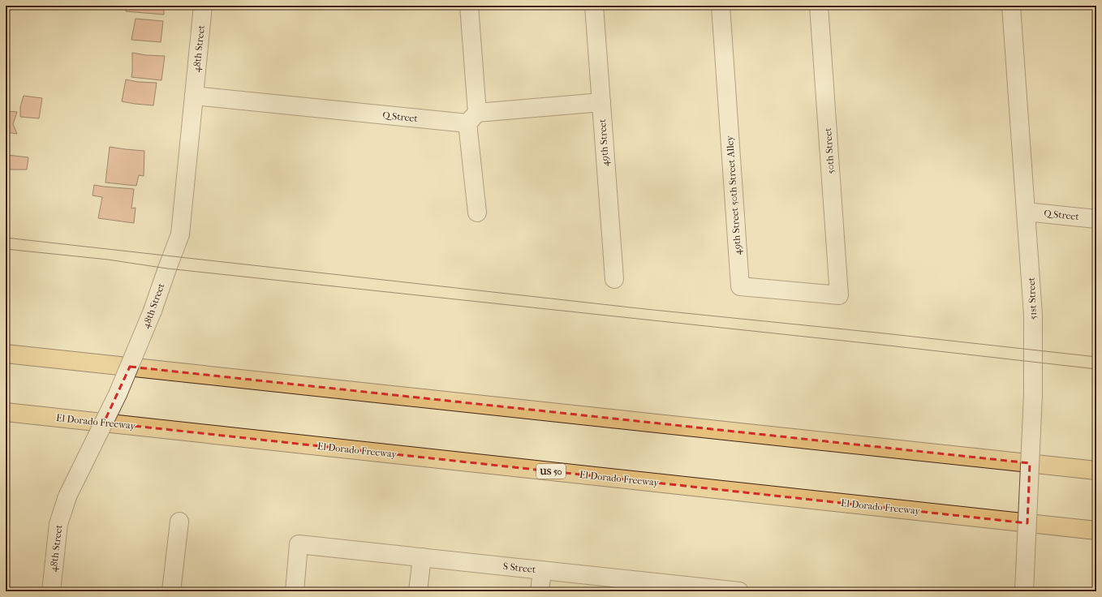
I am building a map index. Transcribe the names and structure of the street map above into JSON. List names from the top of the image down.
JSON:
{
  "streets": {
    "highway": ["El Dorado Freeway", "US 50"],
    "street": [
      "48th Street",
      "Q Street",
      "49th Street",
      "50th Street",
      "49th Street 50th Street Alley",
      "51st Street",
      "S Street"
    ]
  },
  "crossings": [
    ["48th Street", "Q Street"],
    ["Q Street", "49th Street"],
    ["Q Street", "51st Street"],
    ["50th Street", "49th Street 50th Street Alley"]
  ]
}
